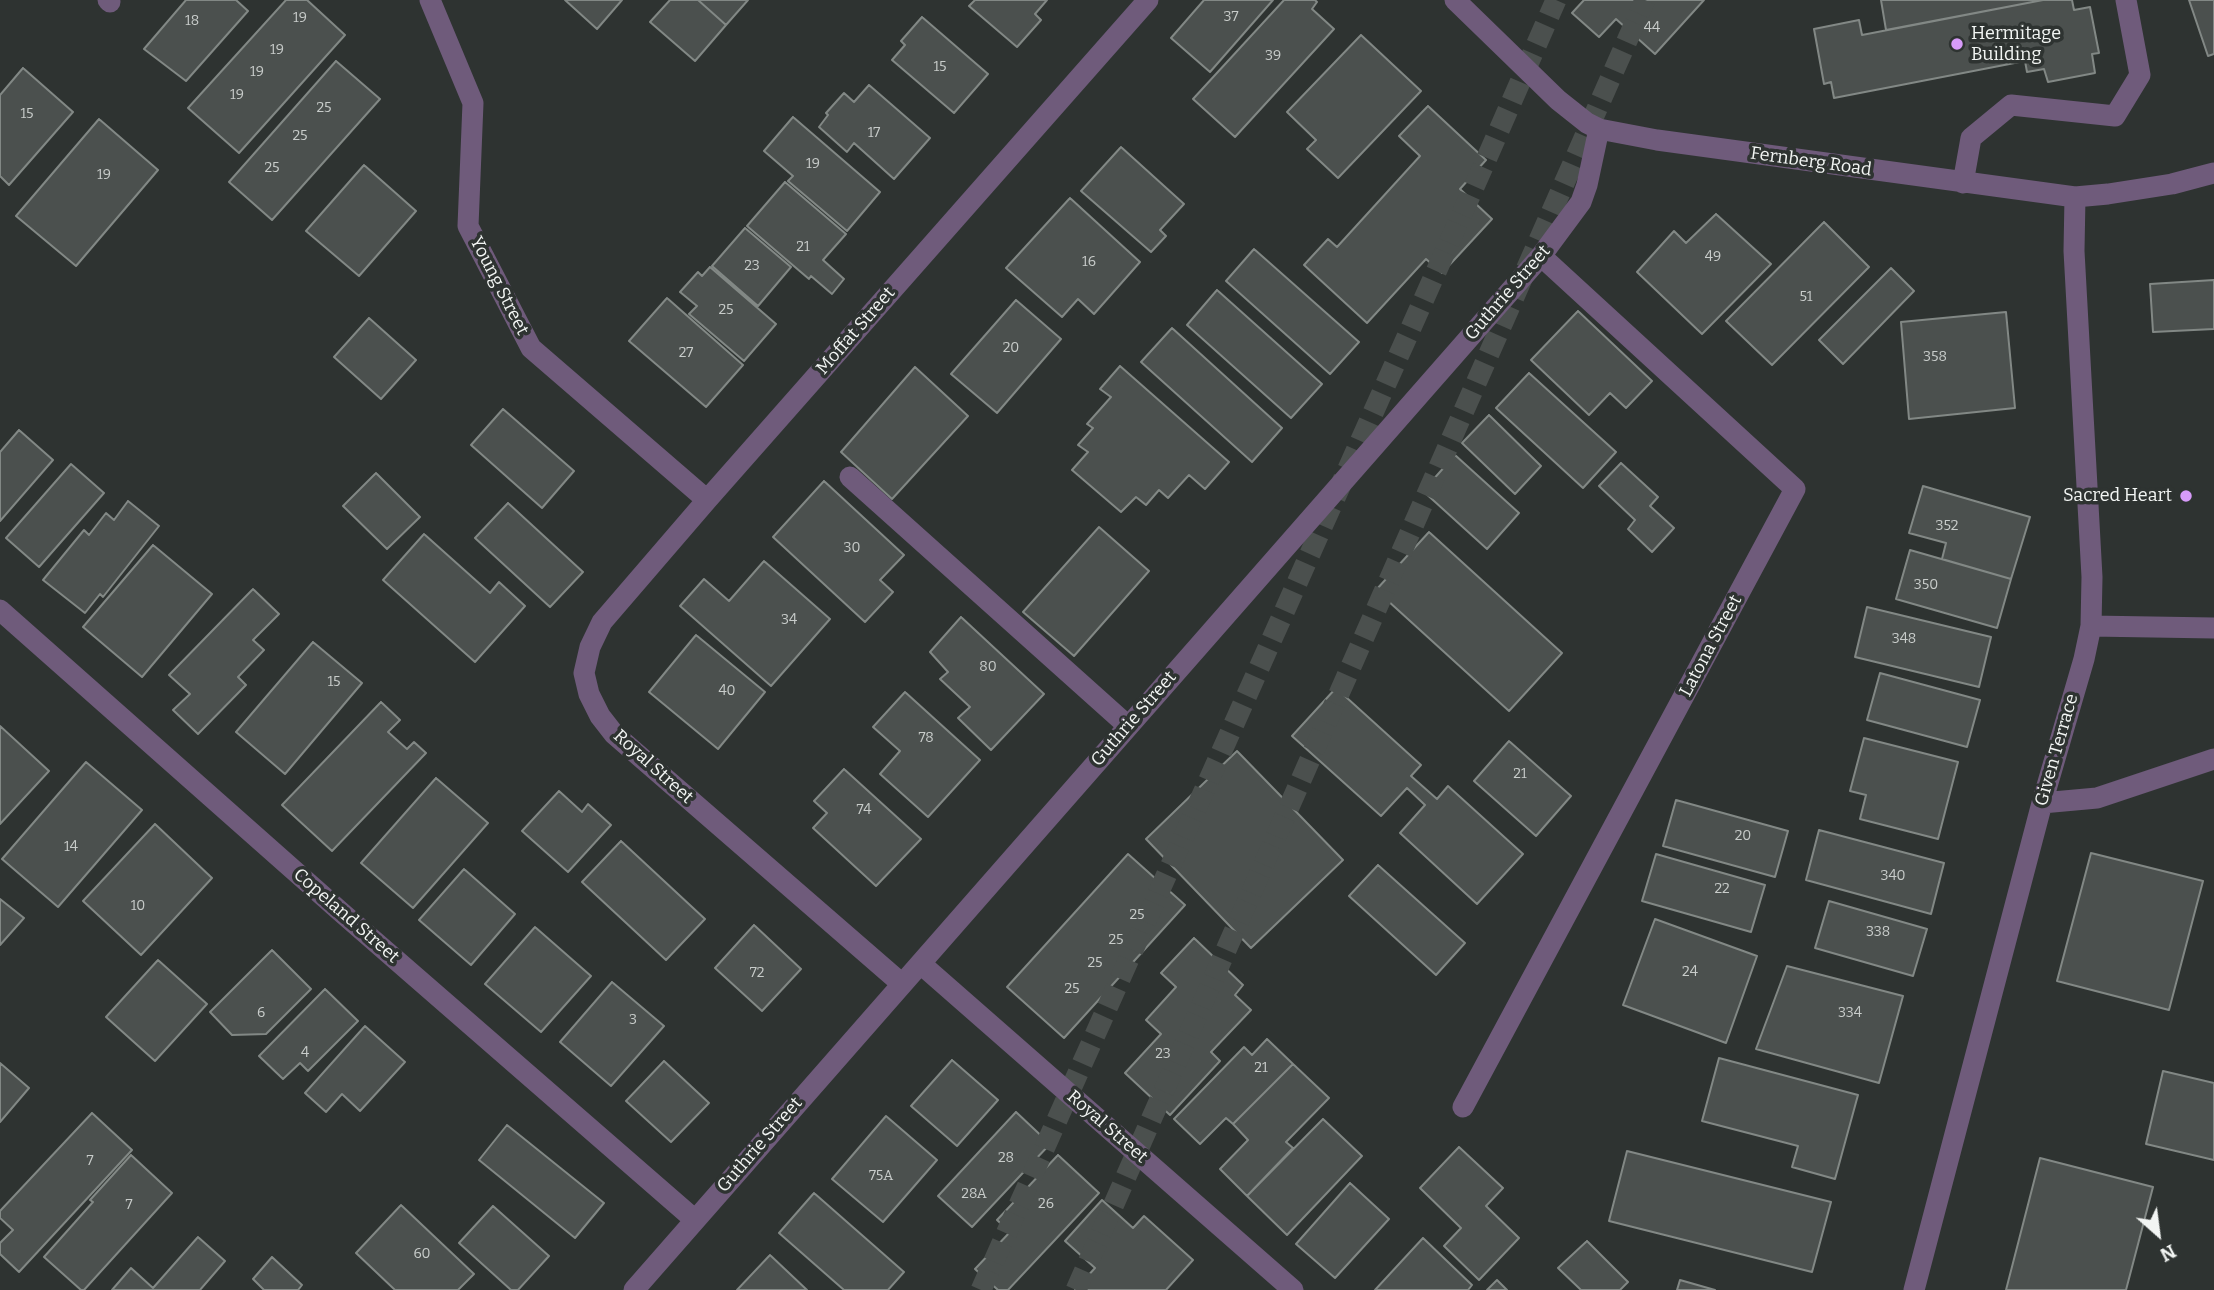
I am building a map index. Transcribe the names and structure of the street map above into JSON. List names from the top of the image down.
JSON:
{
  "streets": {
    "street": [
      "Fernberg Road",
      "Young Street",
      "Guthrie Street",
      "Moffat Street",
      "Latona Street",
      "Given Terrace",
      "Royal Street",
      "Copeland Street"
    ]
  },
  "crossings": [
    ["Fernberg Road", "Guthrie Street"],
    ["Fernberg Road", "Given Terrace"],
    ["Young Street", "Moffat Street"],
    ["Guthrie Street", "Latona Street"],
    ["Guthrie Street", "Royal Street"],
    ["Guthrie Street", "Copeland Street"],
    ["Moffat Street", "Royal Street"]
  ],
  "places": ["Hermitage Building", "Sacred Heart"],
  "house_numbers": [
    "37",
    "19",
    "18",
    "44",
    "19",
    "39",
    "15",
    "19",
    "19",
    "25",
    "15",
    "17",
    "25",
    "19",
    "25",
    "19",
    "21",
    "49",
    "16",
    "23",
    "51",
    "25",
    "20",
    "27",
    "358",
    "352",
    "30",
    "350",
    "34",
    "348",
    "80",
    "15",
    "40",
    "78",
    "21",
    "74",
    "20",
    "14",
    "340",
    "22",
    "10",
    "25",
    "338",
    "25",
    "25",
    "24",
    "72",
    "25",
    "6",
    "334",
    "3",
    "4",
    "23",
    "21",
    "28",
    "7",
    "75A",
    "28A",
    "26",
    "7",
    "60"
  ],
  "north": "bottom right"
}
